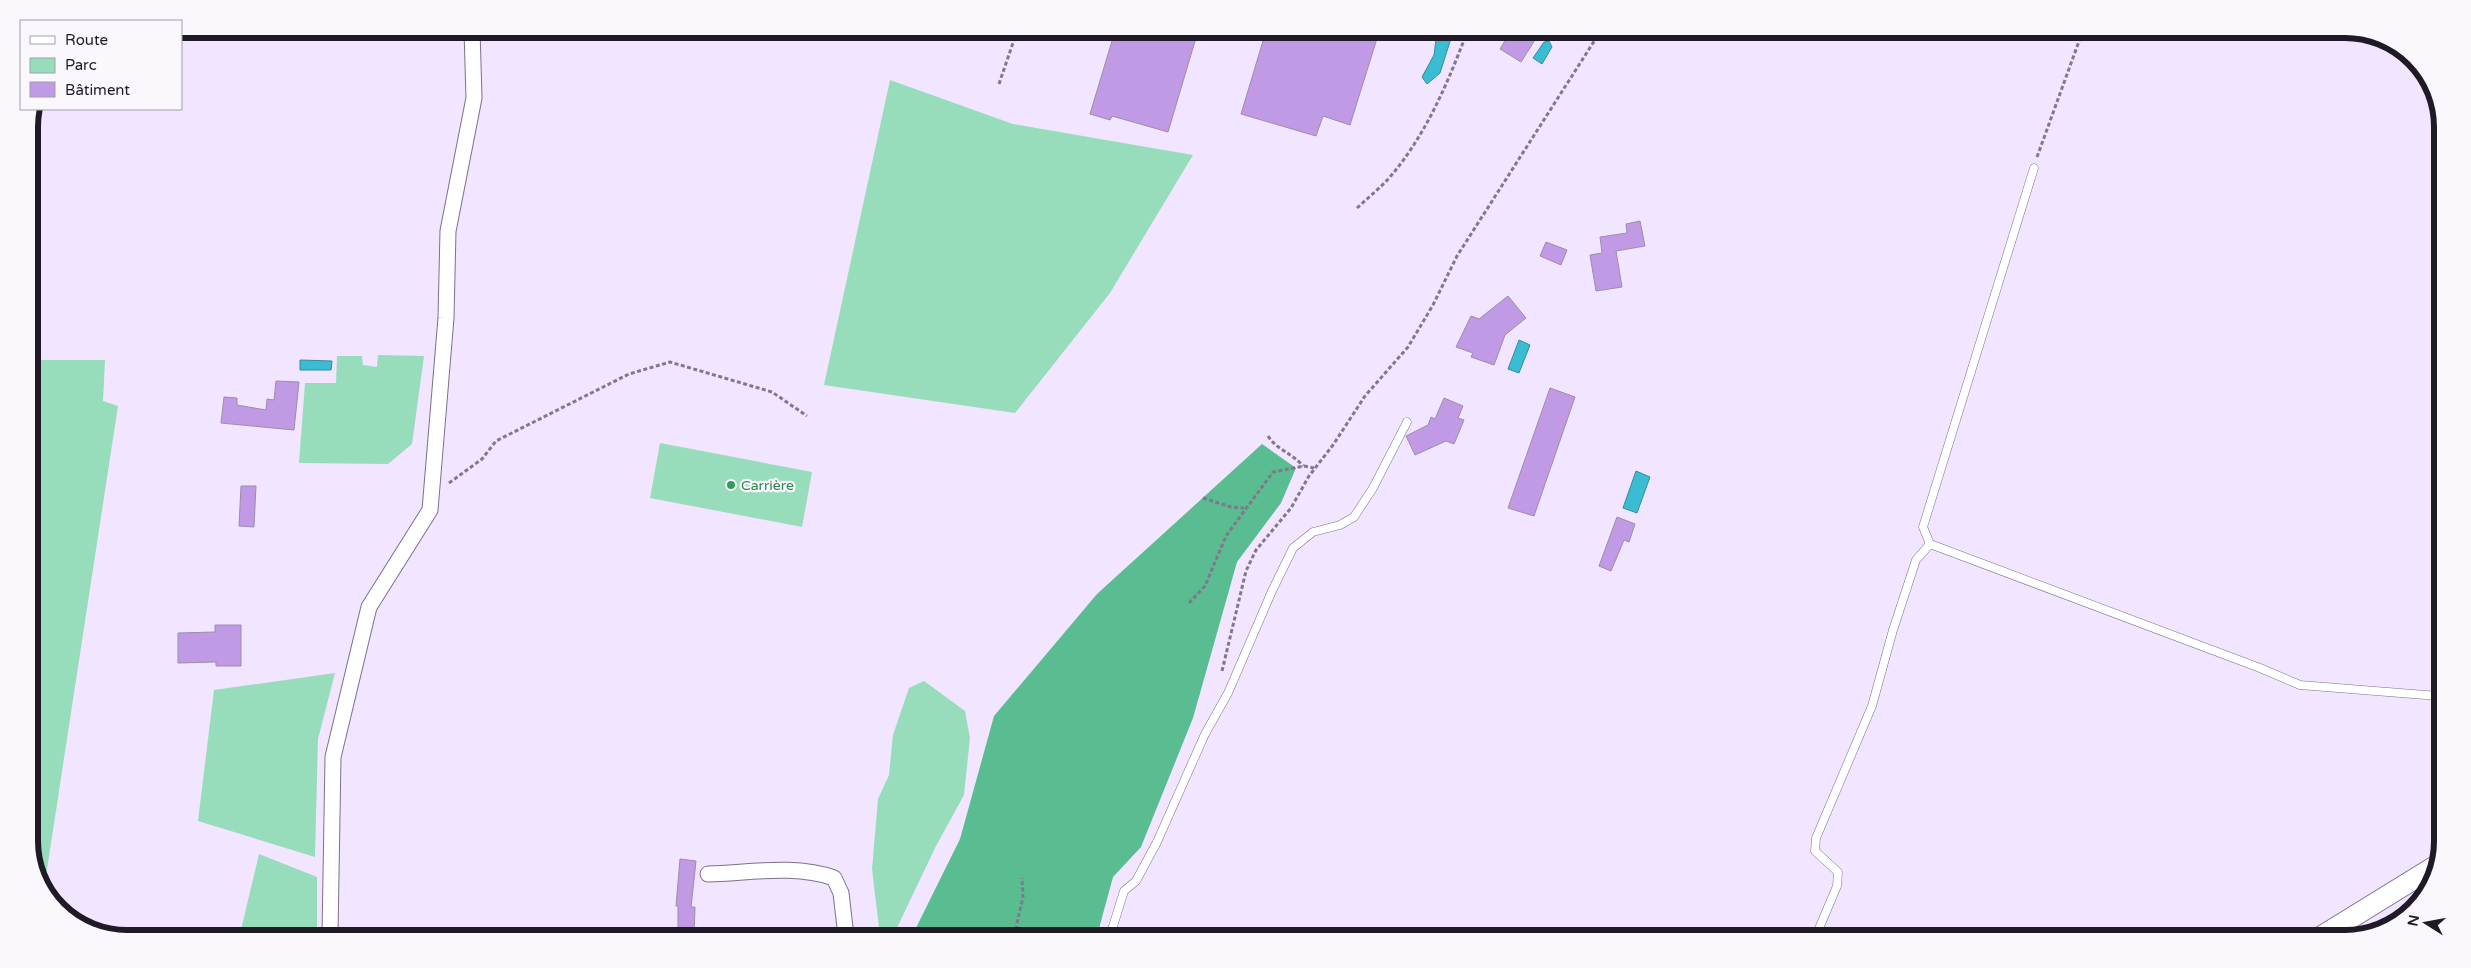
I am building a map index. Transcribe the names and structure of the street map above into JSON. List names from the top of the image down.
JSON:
{
  "places": ["Carrière"],
  "legend": ["Route", "Parc", "Bâtiment"],
  "north": "left"
}
